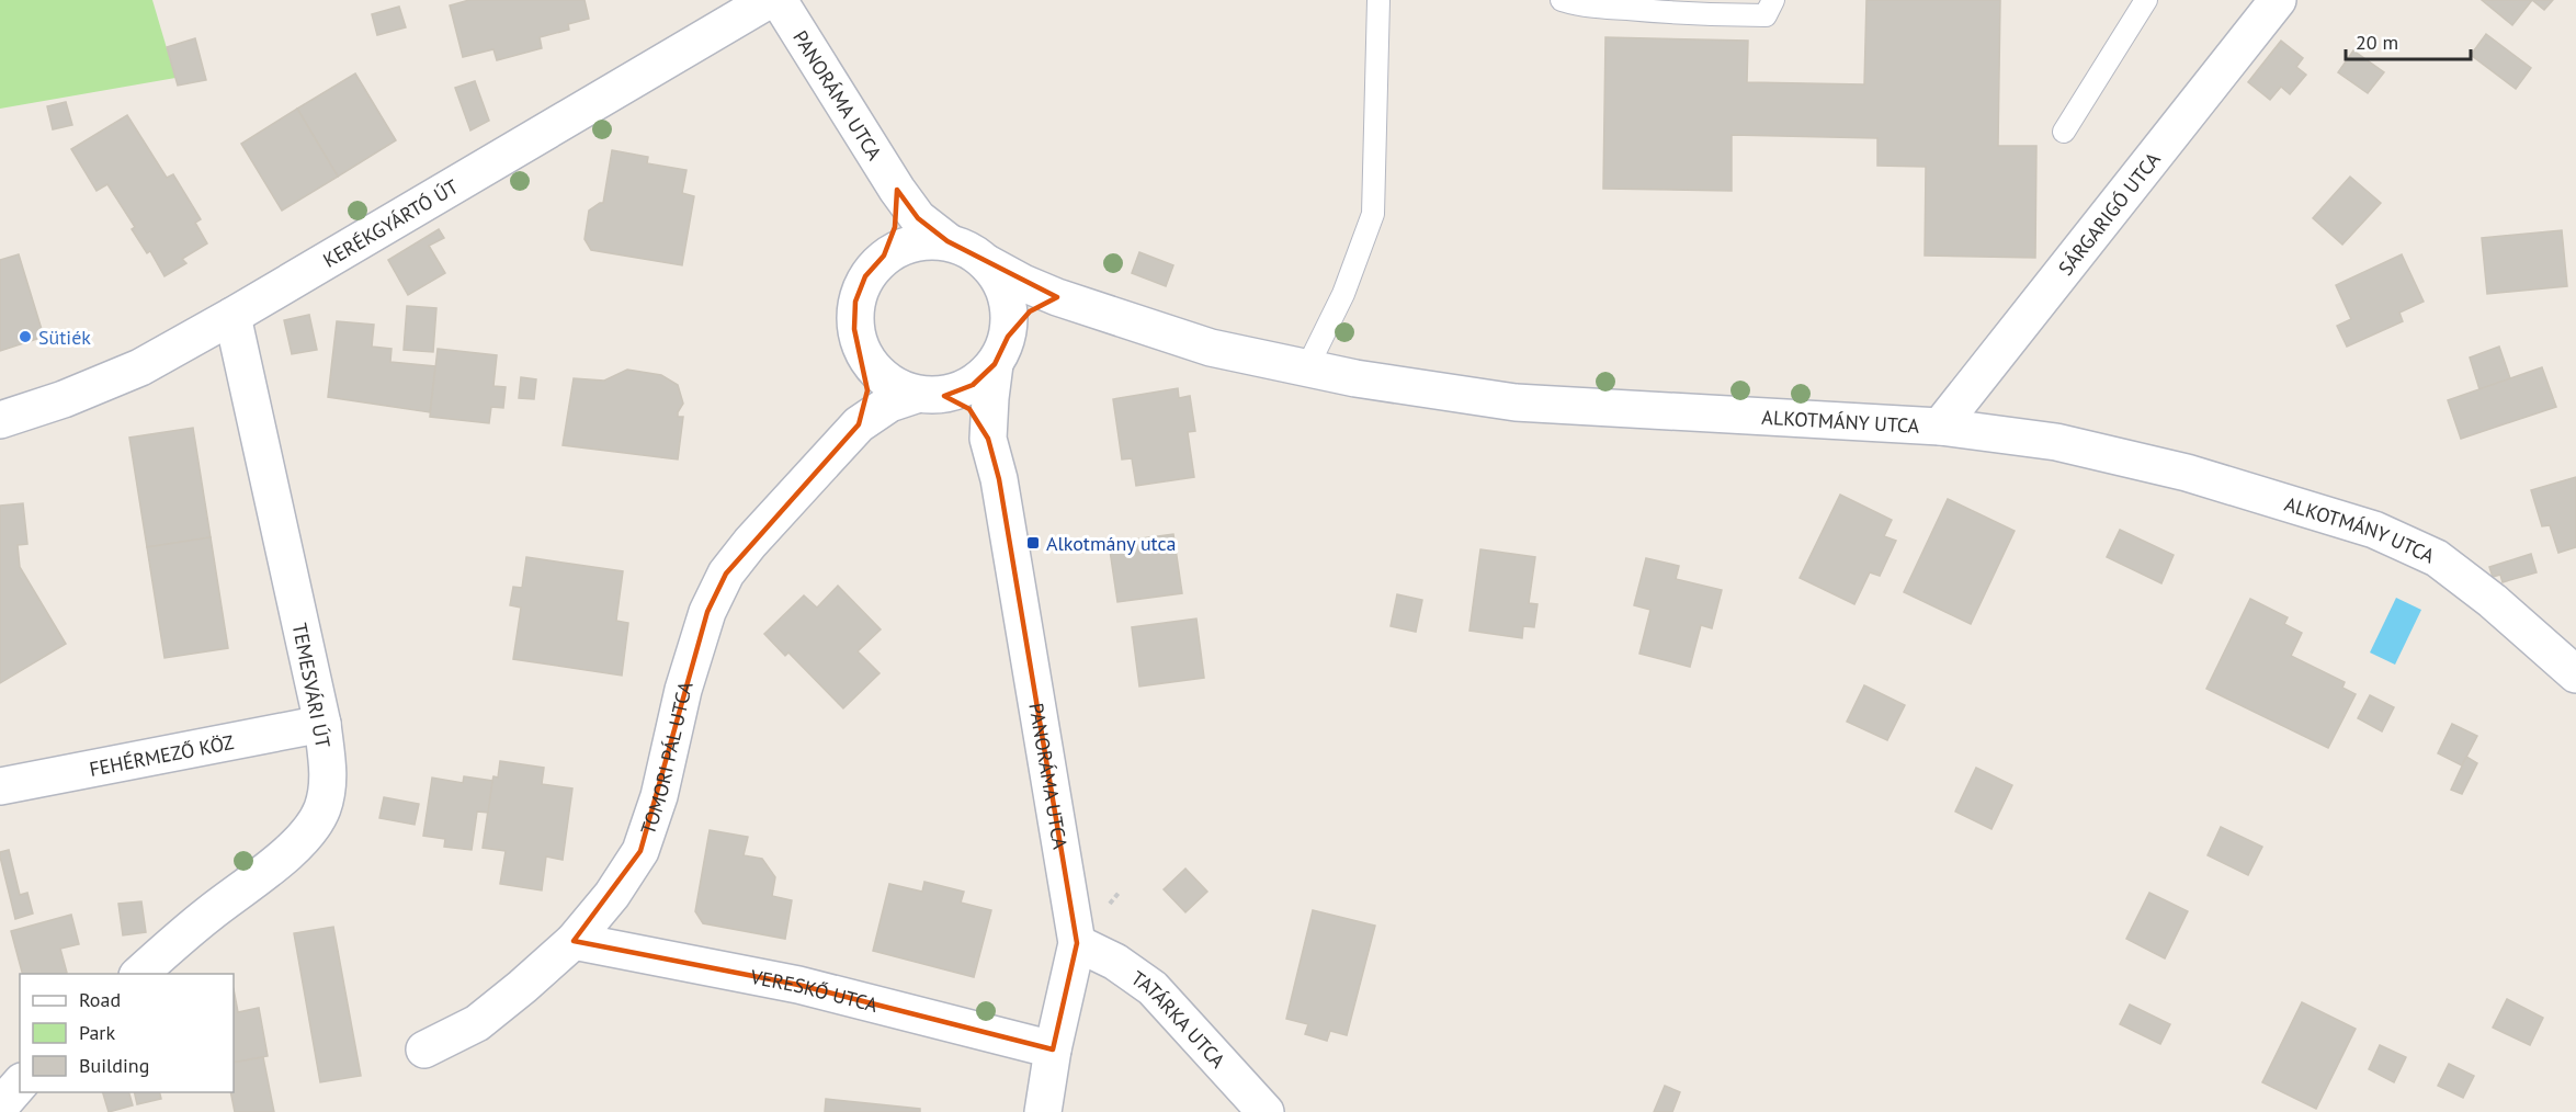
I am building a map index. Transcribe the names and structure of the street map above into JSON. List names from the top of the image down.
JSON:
{
  "streets": {
    "street": [
      "PANORÁMA UTCA",
      "SÁRGARIGÓ UTCA",
      "KERÉKGYÁRTÓ ÚT",
      "ALKOTMÁNY UTCA",
      "TEMESVÁRI ÚT",
      "FEHÉRMEZŐ KÖZ",
      "TOMORI PÁL UTCA",
      "VERESKŐ UTCA",
      "TATÁRKA UTCA"
    ]
  },
  "crossings": [
    ["PANORÁMA UTCA", "ALKOTMÁNY UTCA"],
    ["PANORÁMA UTCA", "TOMORI PÁL UTCA"],
    ["PANORÁMA UTCA", "VERESKŐ UTCA"],
    ["PANORÁMA UTCA", "TATÁRKA UTCA"],
    ["SÁRGARIGÓ UTCA", "ALKOTMÁNY UTCA"],
    ["KERÉKGYÁRTÓ ÚT", "TEMESVÁRI ÚT"],
    ["ALKOTMÁNY UTCA", "TOMORI PÁL UTCA"],
    ["TEMESVÁRI ÚT", "FEHÉRMEZŐ KÖZ"],
    ["TOMORI PÁL UTCA", "VERESKŐ UTCA"]
  ],
  "places": {
    "other": ["Sütiék"],
    "transit": ["Alkotmány utca"]
  },
  "legend": ["Road", "Park", "Building"],
  "scale_bar": "20 m"
}
